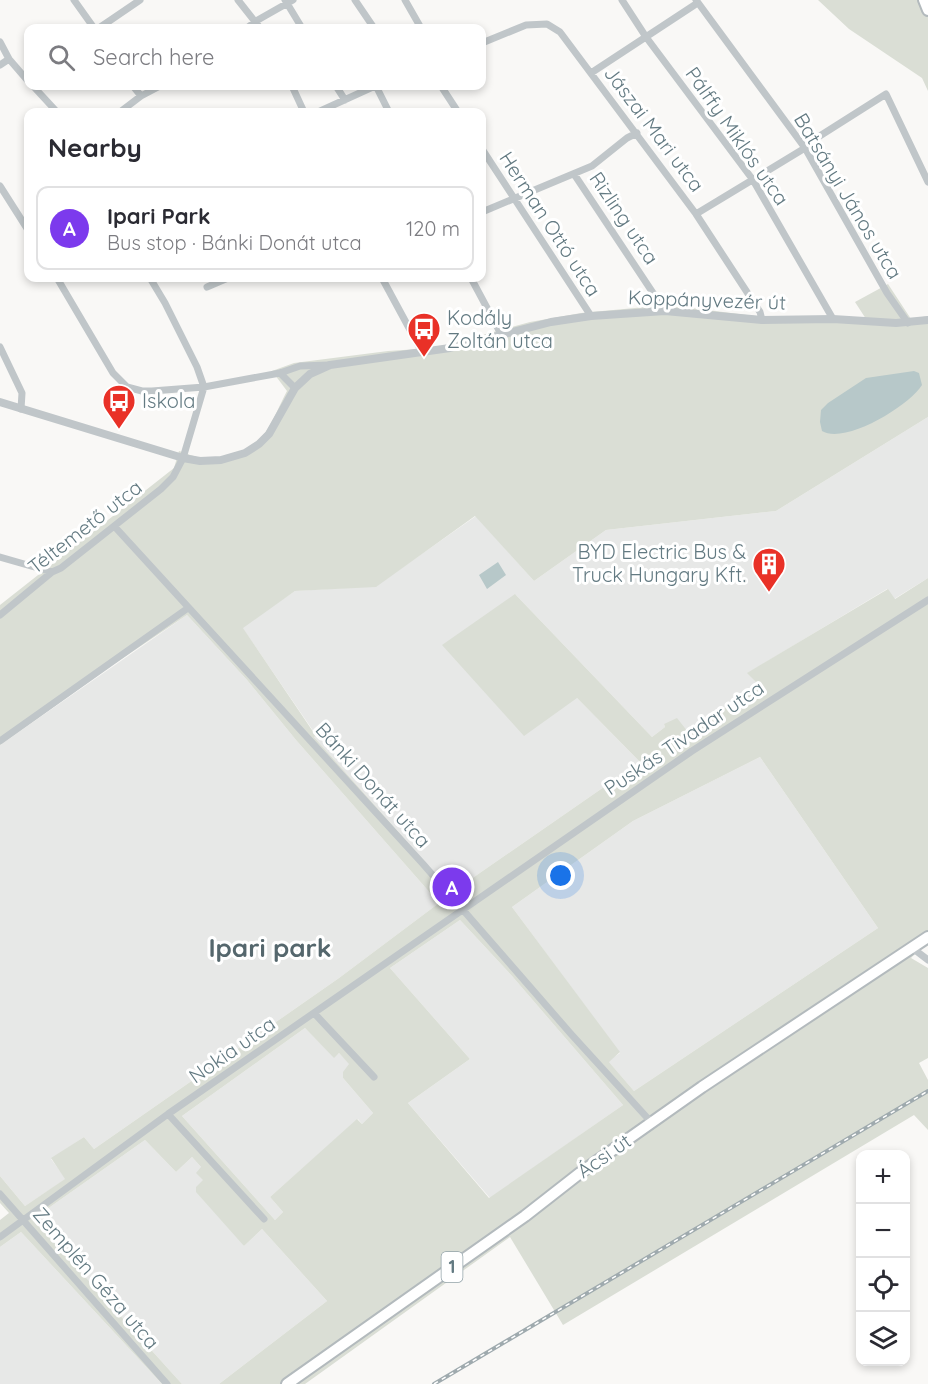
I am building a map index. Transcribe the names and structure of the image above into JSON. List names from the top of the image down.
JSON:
{
  "streets": {
    "main road": ["Ácsi út", "1"],
    "street": [
      "Jászai Mari utca",
      "Pálffy Miklós utca",
      "Batsányi János utca",
      "Rizling utca",
      "Herman Ottó utca",
      "Koppányvezér út",
      "Téltemető utca",
      "Puskás Tivadar utca",
      "Bánki Donát utca",
      "Nokia utca",
      "Zemplén Géza utca"
    ]
  },
  "crossings": [
    ["Jászai Mari utca", "Koppányvezér út"],
    ["Pálffy Miklós utca", "Koppányvezér út"],
    ["Batsányi János utca", "Koppányvezér út"],
    ["Rizling utca", "Koppányvezér út"],
    ["Herman Ottó utca", "Koppányvezér út"],
    ["Koppányvezér út", "Téltemető utca"],
    ["Téltemető utca", "Bánki Donát utca"],
    ["Puskás Tivadar utca", "Bánki Donát utca"],
    ["Puskás Tivadar utca", "Nokia utca"],
    ["Bánki Donát utca", "Nokia utca"],
    ["Bánki Donát utca", "Ácsi út"],
    ["Nokia utca", "Zemplén Géza utca"]
  ],
  "districts": ["Ipari park"],
  "places": {
    "bus stop": ["Kodály Zoltán utca", "Iskola"],
    "building": ["BYD Electric Bus & Truck Hungary Kft."]
  },
  "page": {
    "search": "Search here",
    "heading": "Nearby",
    "list": [
      {
        "mark": "A",
        "name": "Ipari Park",
        "note": "Bus stop · Bánki Donát utca",
        "value": "120 m"
      }
    ],
    "pins": "A",
    "map_buttons": ["+", "−"]
  }
}
